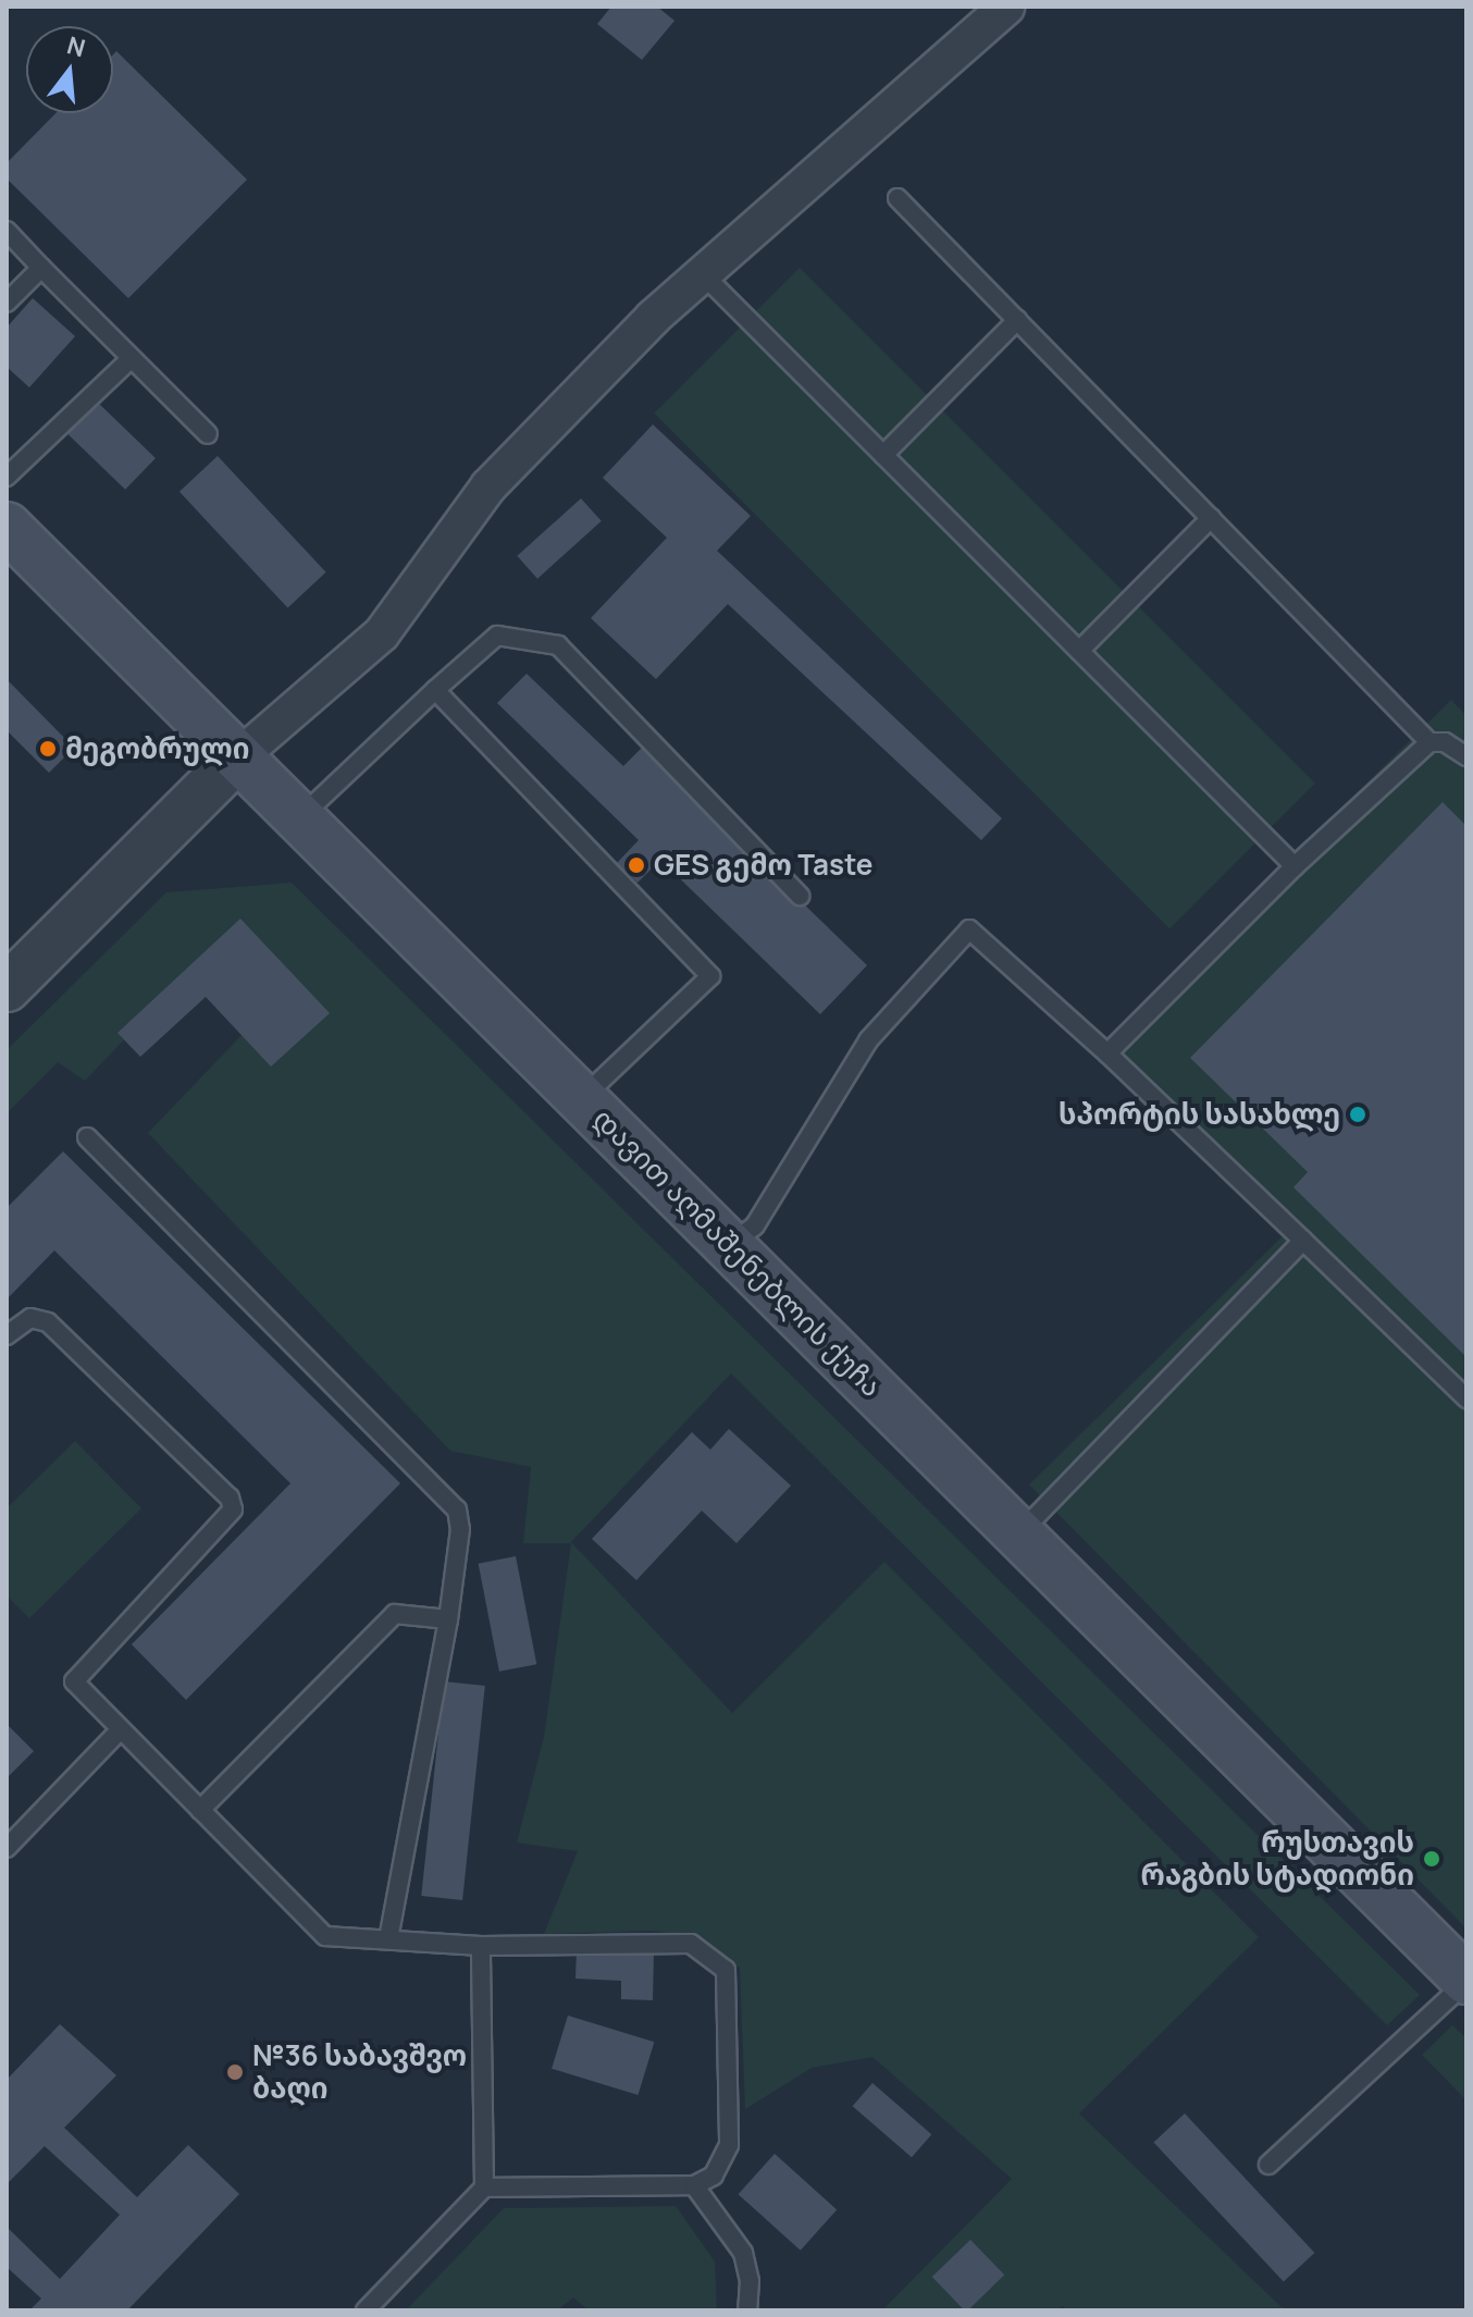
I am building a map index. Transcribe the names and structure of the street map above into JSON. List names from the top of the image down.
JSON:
{
  "streets": {
    "main road": ["დავით აღმაშენებლის ქუჩა"]
  },
  "places": [
    "მეგობრული",
    "GES გემო Taste",
    "სპორტის სასახლე",
    "რუსთავის რაგბის სტადიონი",
    "№36 საბავშვო ბაღი"
  ],
  "north": "top"
}
